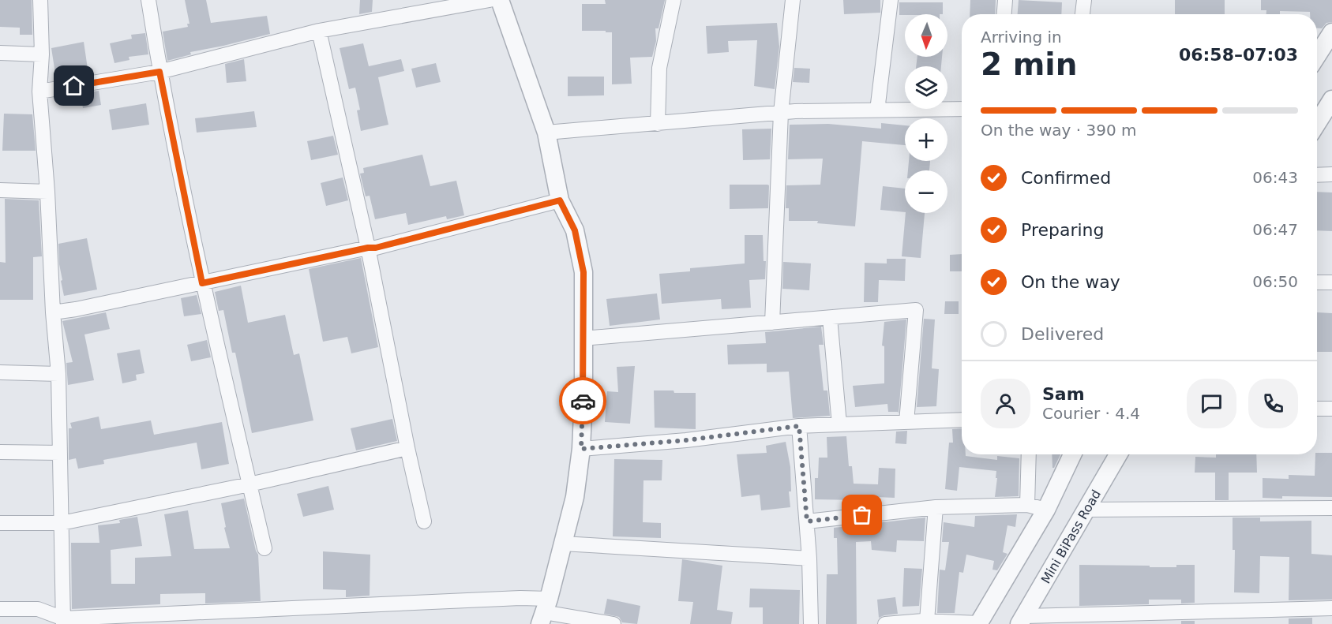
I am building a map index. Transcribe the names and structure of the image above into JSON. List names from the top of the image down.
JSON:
{
  "streets": {
    "street": ["Mini BiPass Road"]
  },
  "north": "bottom",
  "page": {
    "map_buttons": ["+", "−"],
    "heading": ["2 min", "Arriving in", "06:58–07:03"],
    "panel": ["Sam", "Courier · 4.4"],
    "bar": "On the way · 390 m",
    "list": [
      ["Confirmed", "06:43"],
      ["Preparing", "06:47"],
      ["On the way", "06:50"],
      "Delivered"
    ]
  }
}
